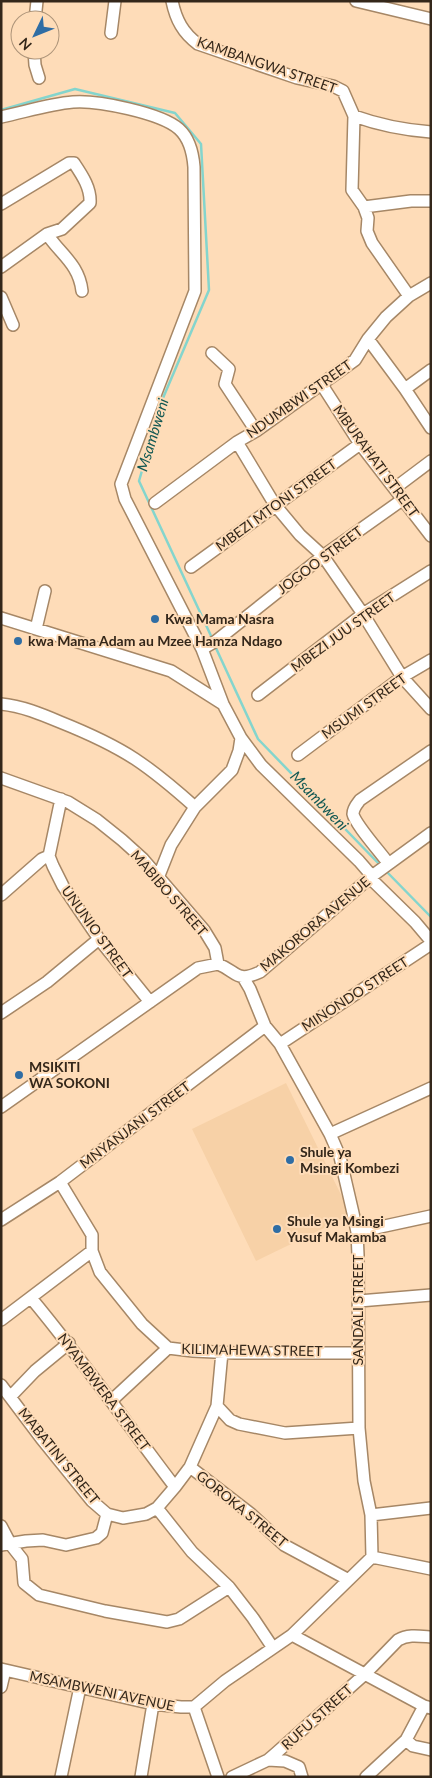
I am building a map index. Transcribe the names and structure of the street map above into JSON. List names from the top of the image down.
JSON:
{
  "streets": {
    "street": [
      "KAMBANGWA STREET",
      "NDUMBWI STREET",
      "MBURAHATI STREET",
      "MBEZI MTONI STREET",
      "JOGOO STREET",
      "MBEZI JUU STREET",
      "MSUMI STREET",
      "MABIBO STREET",
      "MAKORORA AVENUE",
      "UNUNIO STREET",
      "MINONDO STREET",
      "MNYANJANI STREET",
      "SANDALI STREET",
      "KILIMAHEWA STREET",
      "NYAMBWERA STREET",
      "MABATINI STREET",
      "GOROKA STREET",
      "MSAMBWENI AVENUE",
      "RUFU STREET"
    ]
  },
  "crossings": [
    ["KAMBANGWA STREET", "NDUMBWI STREET"],
    ["NDUMBWI STREET", "MBURAHATI STREET"],
    ["MBURAHATI STREET", "MBEZI MTONI STREET"],
    ["MBURAHATI STREET", "JOGOO STREET"],
    ["MABIBO STREET", "MAKORORA AVENUE"],
    ["MAKORORA AVENUE", "SANDALI STREET"],
    ["MINONDO STREET", "SANDALI STREET"],
    ["MNYANJANI STREET", "SANDALI STREET"],
    ["MNYANJANI STREET", "KILIMAHEWA STREET"],
    ["SANDALI STREET", "KILIMAHEWA STREET"]
  ],
  "water": ["Msambweni"],
  "places": [
    "Kwa Mama Nasra",
    "kwa Mama Adam au Mzee Hamza Ndago",
    "MSIKITI WA SOKONI",
    "Shule ya Msingi Kombezi",
    "Shule ya Msingi Yusuf Makamba"
  ],
  "north": "bottom left"
}
